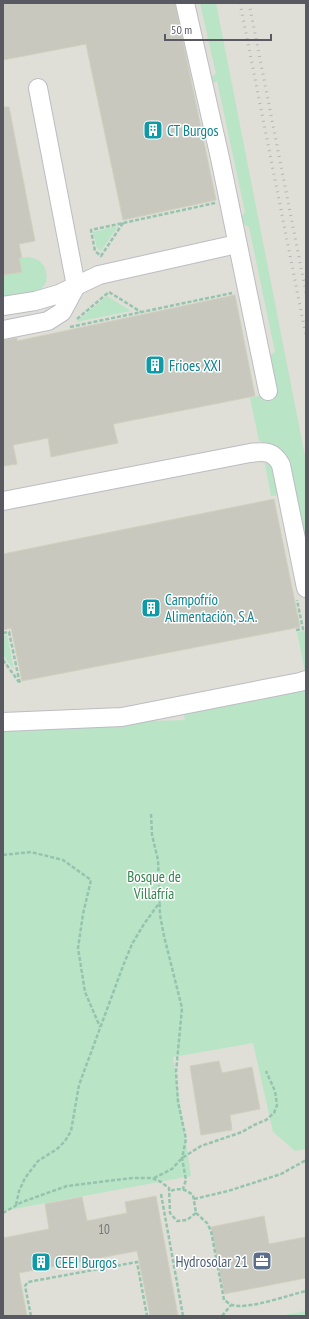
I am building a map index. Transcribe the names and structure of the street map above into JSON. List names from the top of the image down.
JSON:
{
  "parks": ["Bosque de Villafría"],
  "places": {
    "building": [
      "CT Burgos",
      "Frioes XXI",
      "Campofrío Alimentación, S.A.",
      "CEEI Burgos"
    ],
    "office": ["Hydrosolar 21"]
  },
  "house_numbers": ["10"],
  "scale_bar": "50 m"
}
